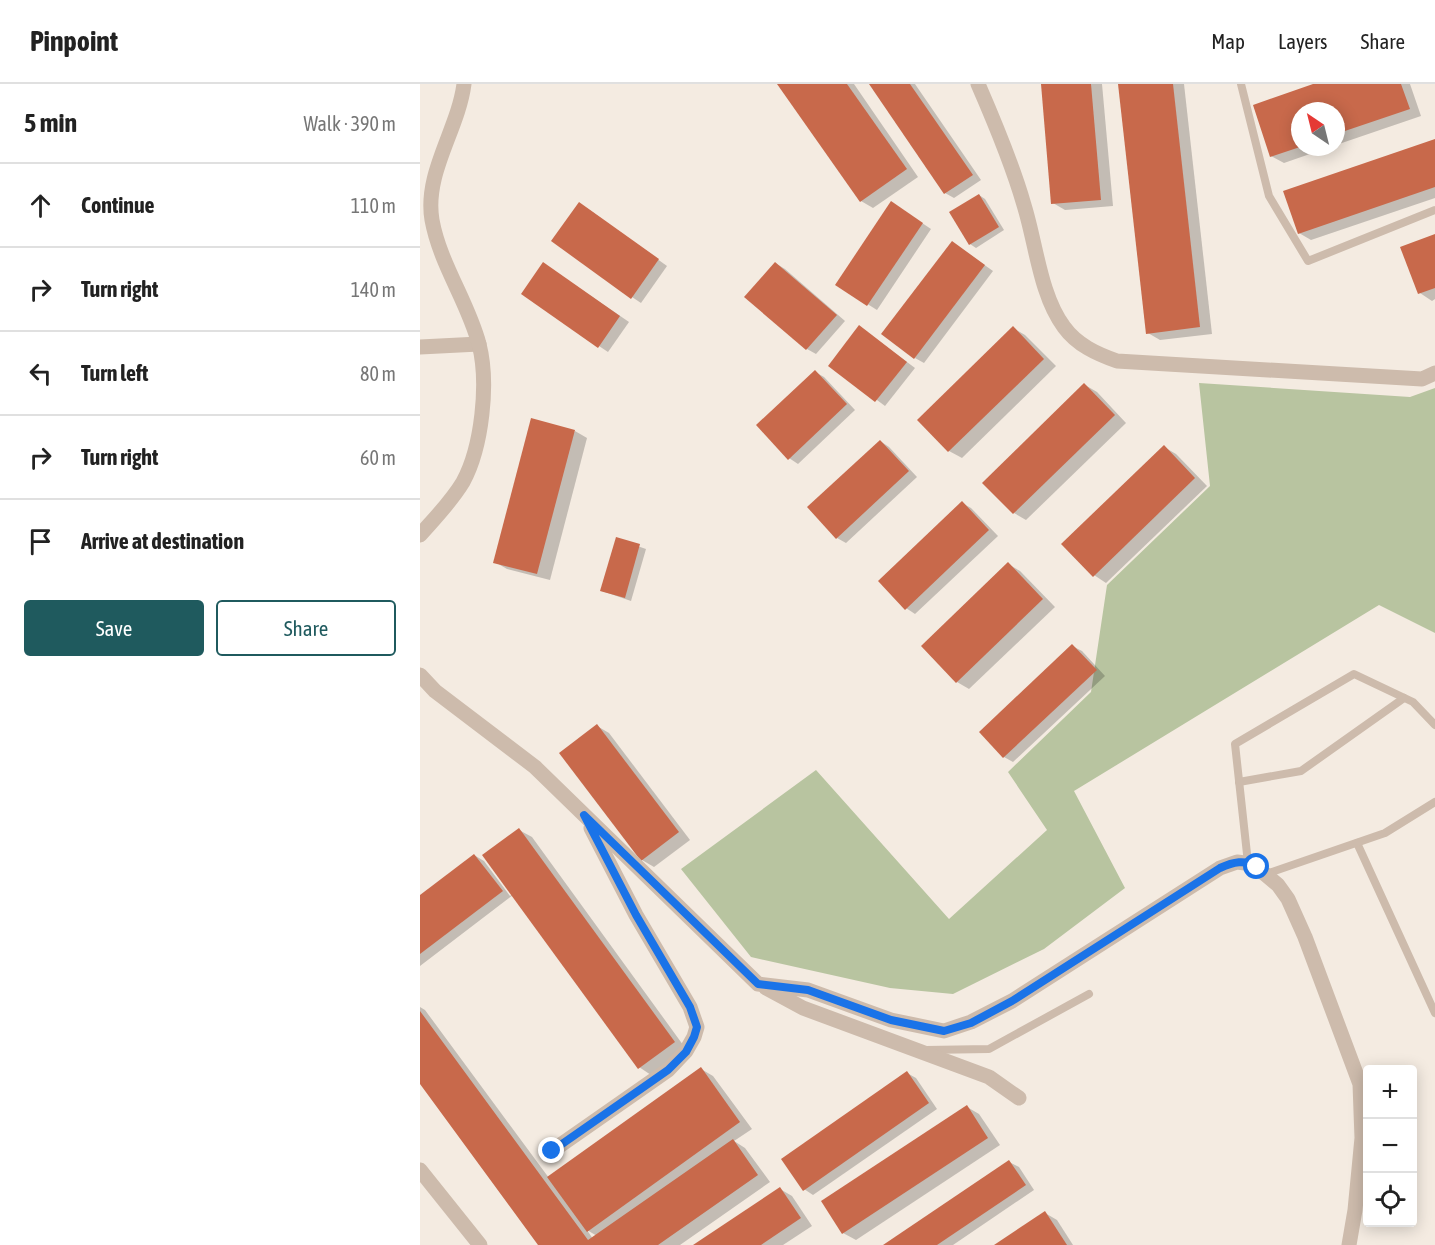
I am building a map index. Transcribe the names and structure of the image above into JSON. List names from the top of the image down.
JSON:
{
  "north": "top left",
  "page": {
    "header": "Pinpoint",
    "nav": ["Map", "Layers", "Share"],
    "heading": ["5 min", "Walk · 390 m"],
    "list": [
      ["Continue", "110 m"],
      ["Turn right", "140 m"],
      ["Turn left", "80 m"],
      ["Turn right", "60 m"],
      "Arrive at destination"
    ],
    "buttons": ["Save", "Share"],
    "map_buttons": ["+", "−"]
  }
}
